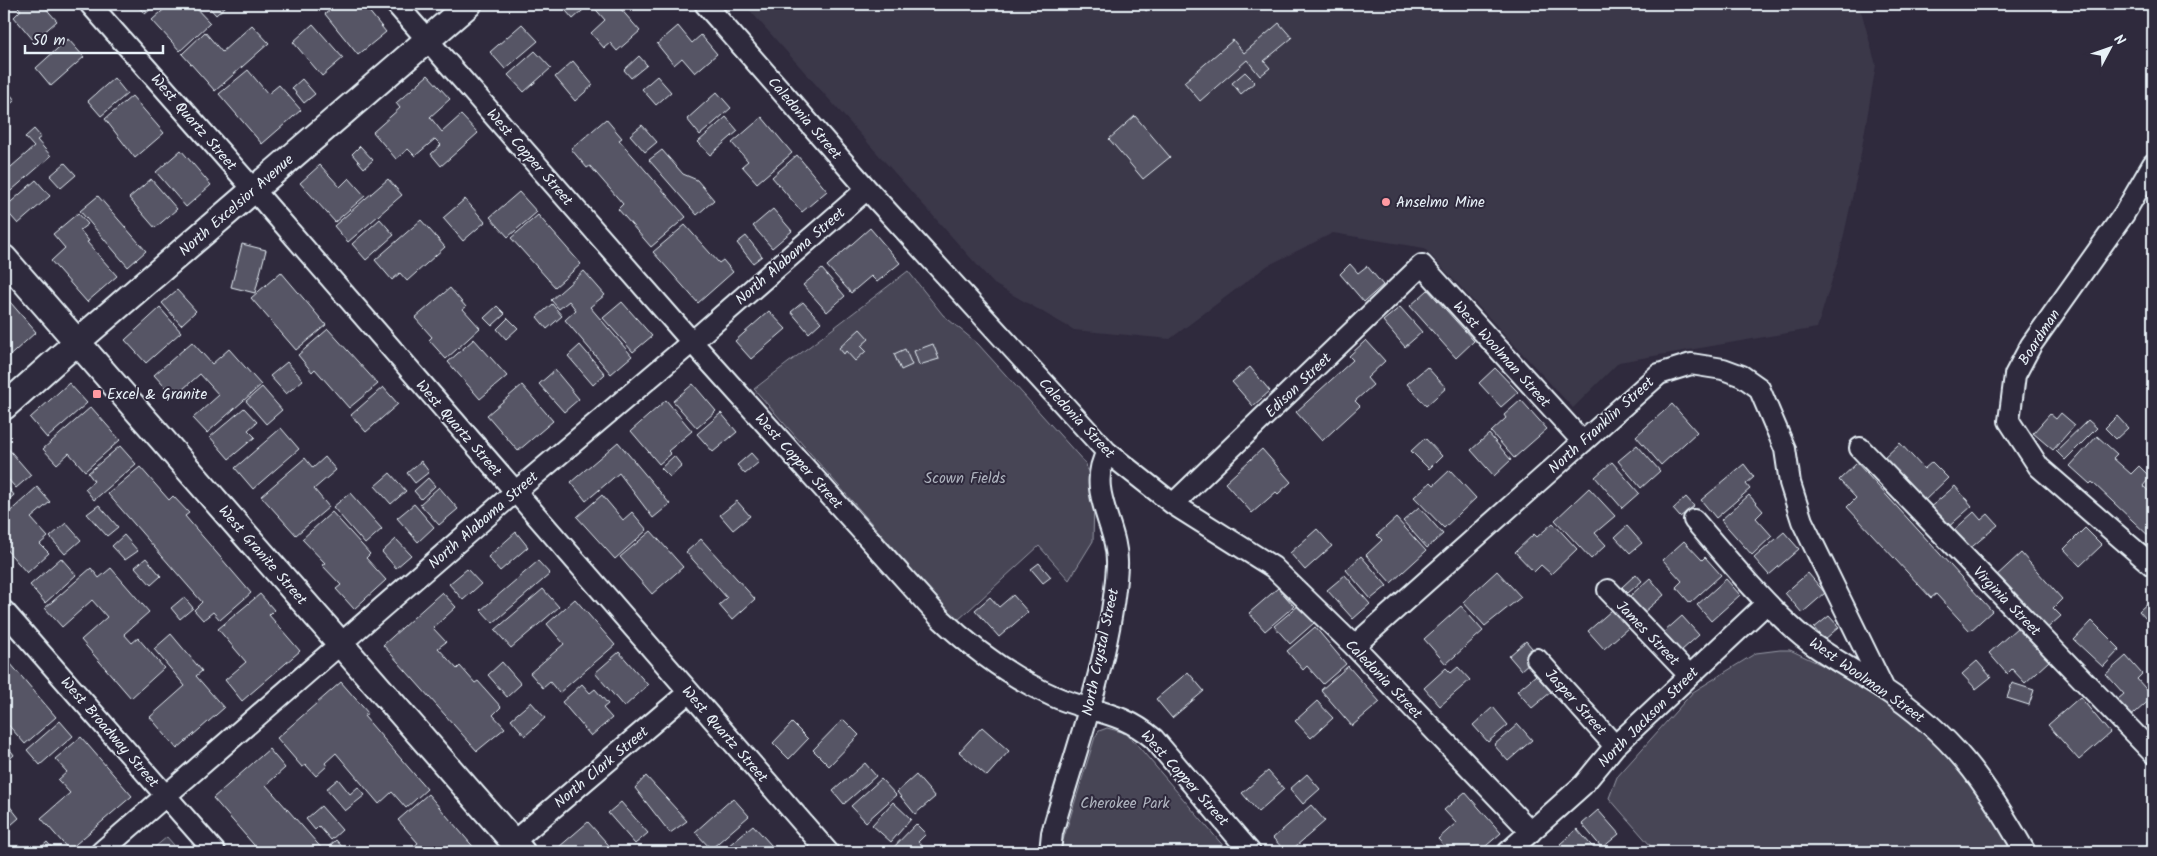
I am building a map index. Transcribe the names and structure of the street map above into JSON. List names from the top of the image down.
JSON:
{
  "streets": {
    "street": [
      "Caledonia Street",
      "West Quartz Street",
      "West Copper Street",
      "North Excelsior Avenue",
      "North Alabama Street",
      "Boardman",
      "West Woolman Street",
      "Edison Street",
      "North Franklin Street",
      "West Granite Street",
      "Virginia Street",
      "James Street",
      "North Crystal Street",
      "Jasper Street",
      "North Jackson Street",
      "West Broadway Street",
      "North Clark Street"
    ]
  },
  "crossings": [
    ["Caledonia Street", "North Alabama Street"],
    ["Caledonia Street", "Edison Street"],
    ["Caledonia Street", "North Franklin Street"],
    ["Caledonia Street", "North Crystal Street"],
    ["Caledonia Street", "North Jackson Street"],
    ["West Quartz Street", "North Excelsior Avenue"],
    ["West Quartz Street", "North Alabama Street"],
    ["West Quartz Street", "North Clark Street"],
    ["West Copper Street", "North Excelsior Avenue"],
    ["West Copper Street", "North Alabama Street"],
    ["West Copper Street", "North Crystal Street"],
    ["North Excelsior Avenue", "West Granite Street"],
    ["North Alabama Street", "West Granite Street"],
    ["North Alabama Street", "West Broadway Street"],
    ["West Woolman Street", "Edison Street"],
    ["West Woolman Street", "North Franklin Street"],
    ["West Woolman Street", "North Jackson Street"],
    ["West Granite Street", "North Clark Street"],
    ["James Street", "North Jackson Street"],
    ["Jasper Street", "North Jackson Street"]
  ],
  "parks": ["Scown Fields", "Cherokee Park"],
  "places": {
    "other": ["Anselmo Mine"],
    "transit": ["Excel & Granite"]
  },
  "scale_bar": "50 m",
  "north": "top right"
}
